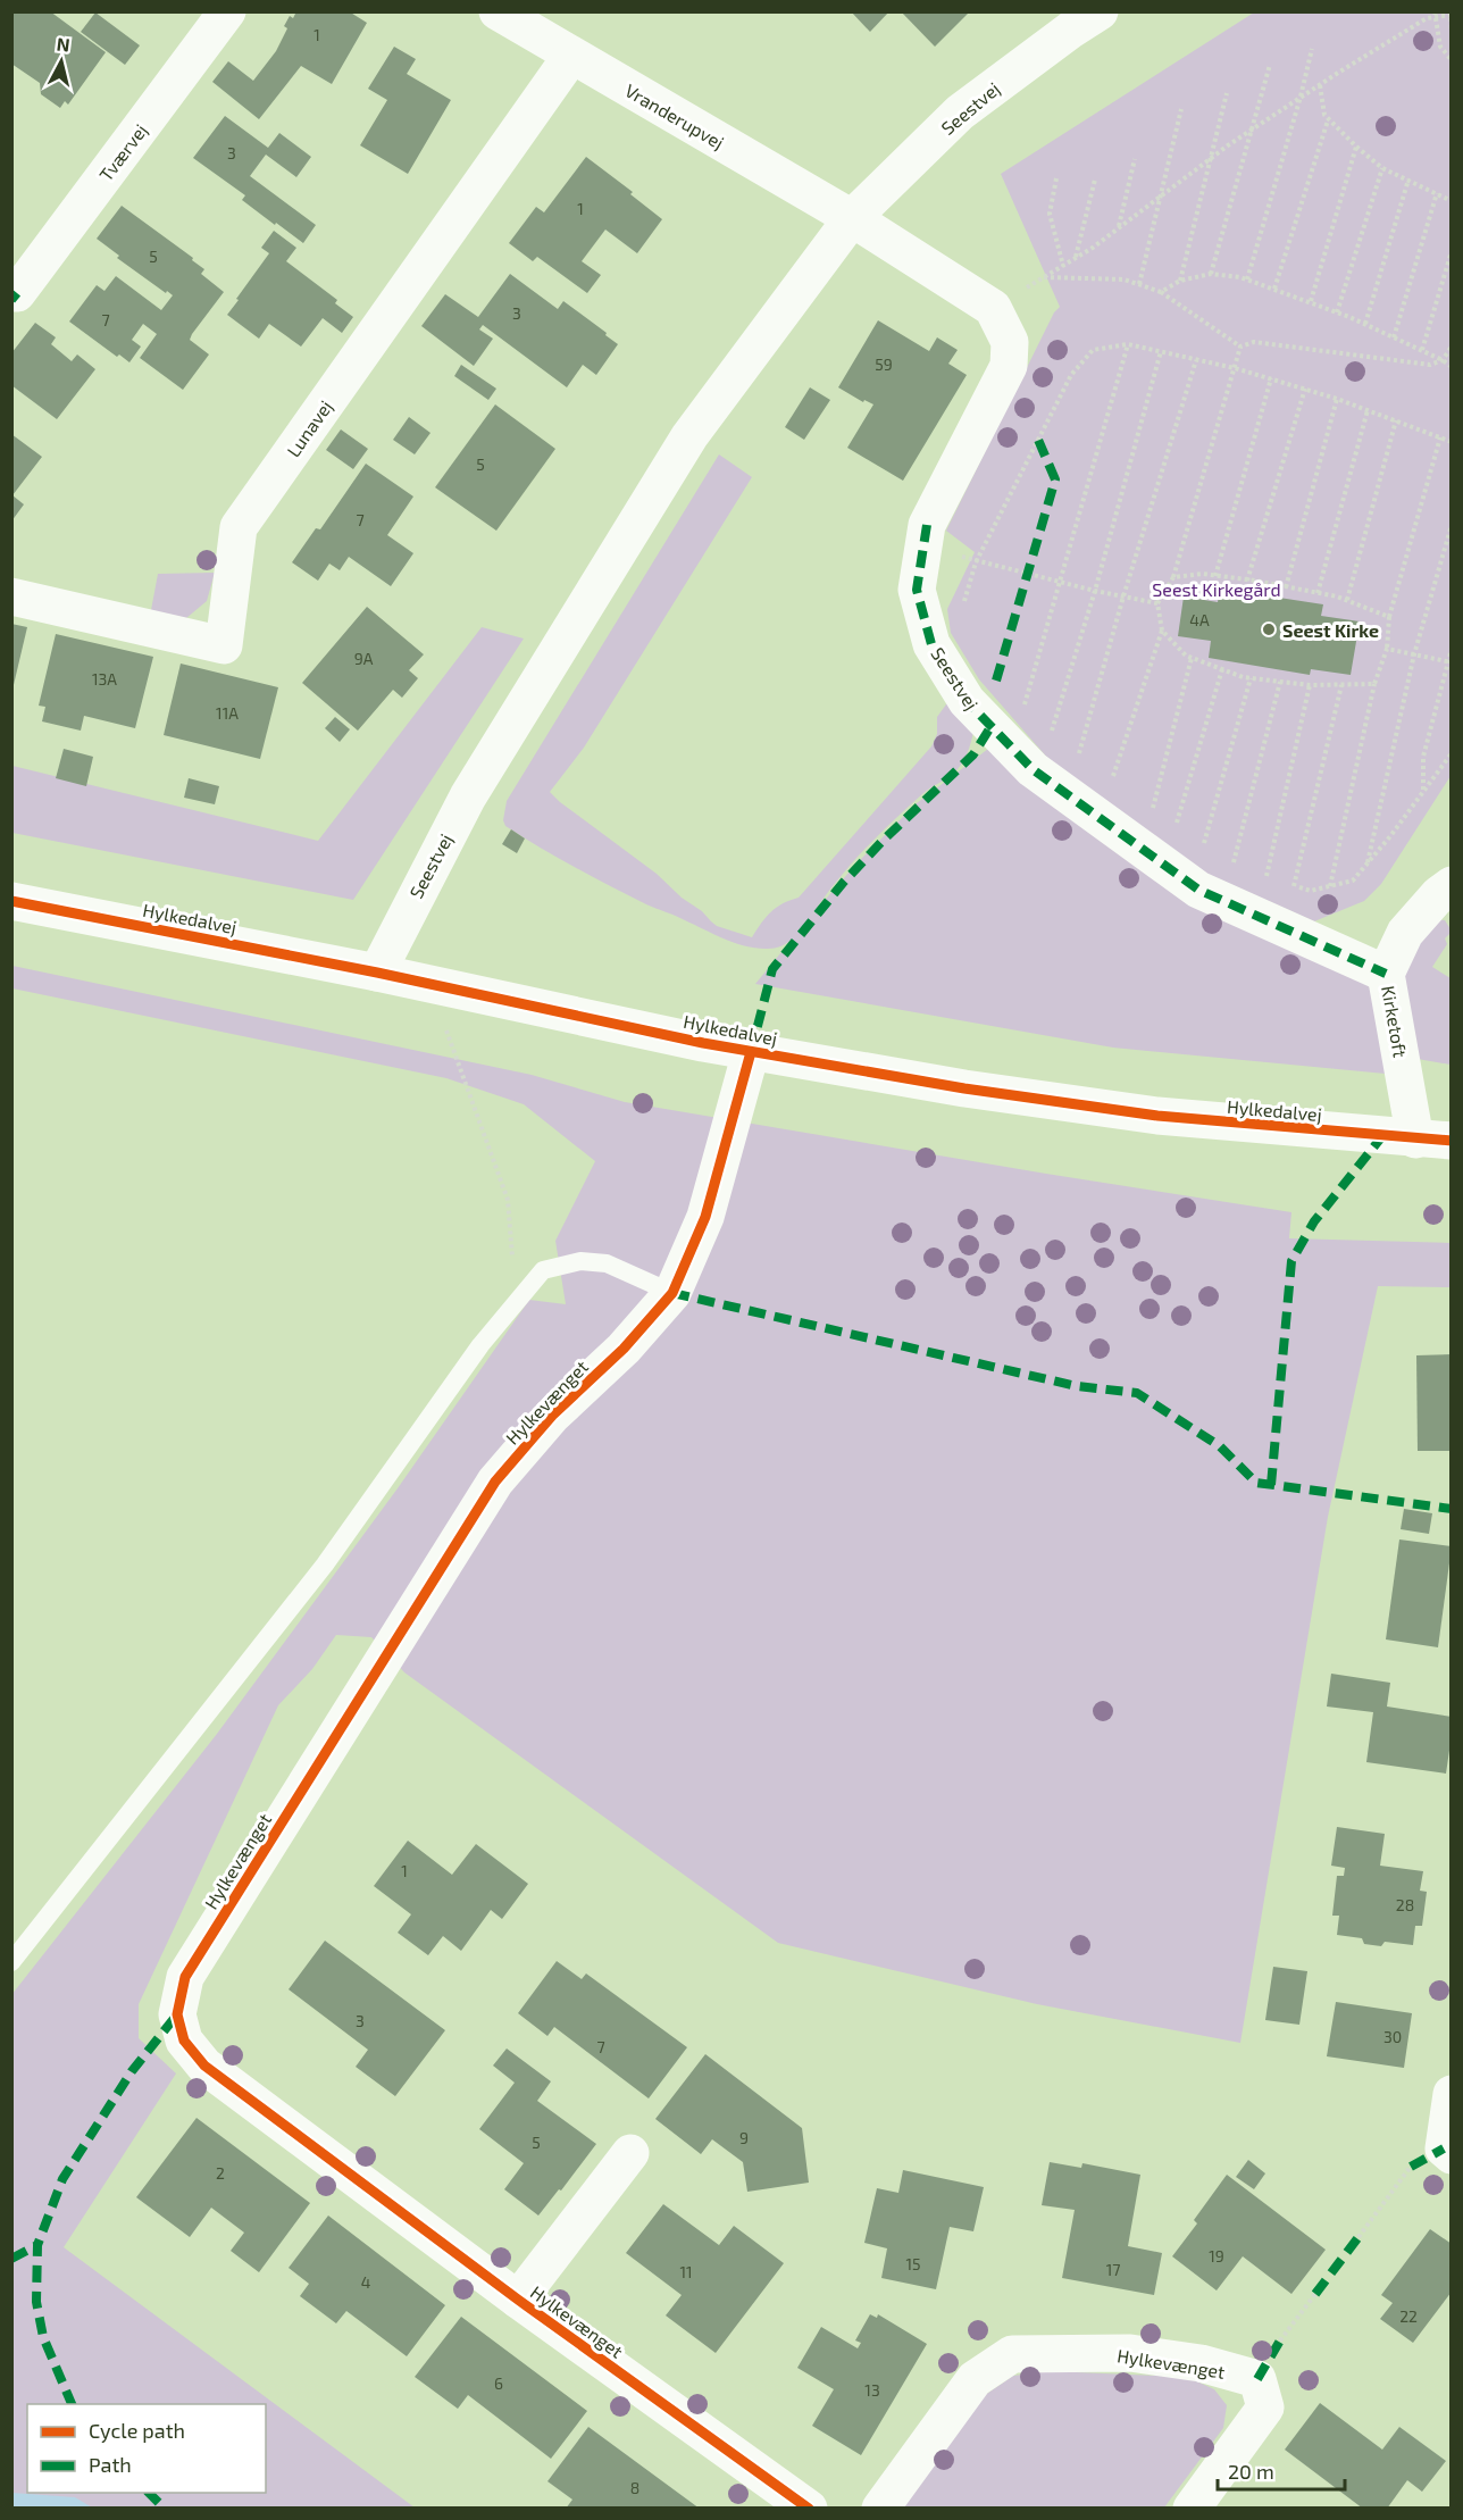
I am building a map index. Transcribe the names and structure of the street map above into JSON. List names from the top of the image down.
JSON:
{
  "streets": {
    "street": [
      "Seestvej",
      "Vranderupvej",
      "Tværvej",
      "Lunavej",
      "Hylkedalvej",
      "Kirketoft",
      "Hylkevænget"
    ]
  },
  "crossings": [
    ["Seestvej", "Vranderupvej"],
    ["Seestvej", "Hylkedalvej"],
    ["Seestvej", "Kirketoft"],
    ["Vranderupvej", "Lunavej"],
    ["Hylkedalvej", "Kirketoft"],
    ["Hylkedalvej", "Hylkevænget"]
  ],
  "parks": ["Seest Kirkegård"],
  "places": ["Seest Kirke"],
  "house_numbers": [
    "1",
    "3",
    "1",
    "5",
    "3",
    "7",
    "59",
    "5",
    "7",
    "4A",
    "9A",
    "13A",
    "11A",
    "1",
    "28",
    "3",
    "30",
    "7",
    "9",
    "5",
    "2",
    "19",
    "15",
    "17",
    "11",
    "4",
    "22",
    "6",
    "13",
    "8"
  ],
  "legend": ["Cycle path", "Path"],
  "scale_bar": "20 m",
  "north": "top"
}
